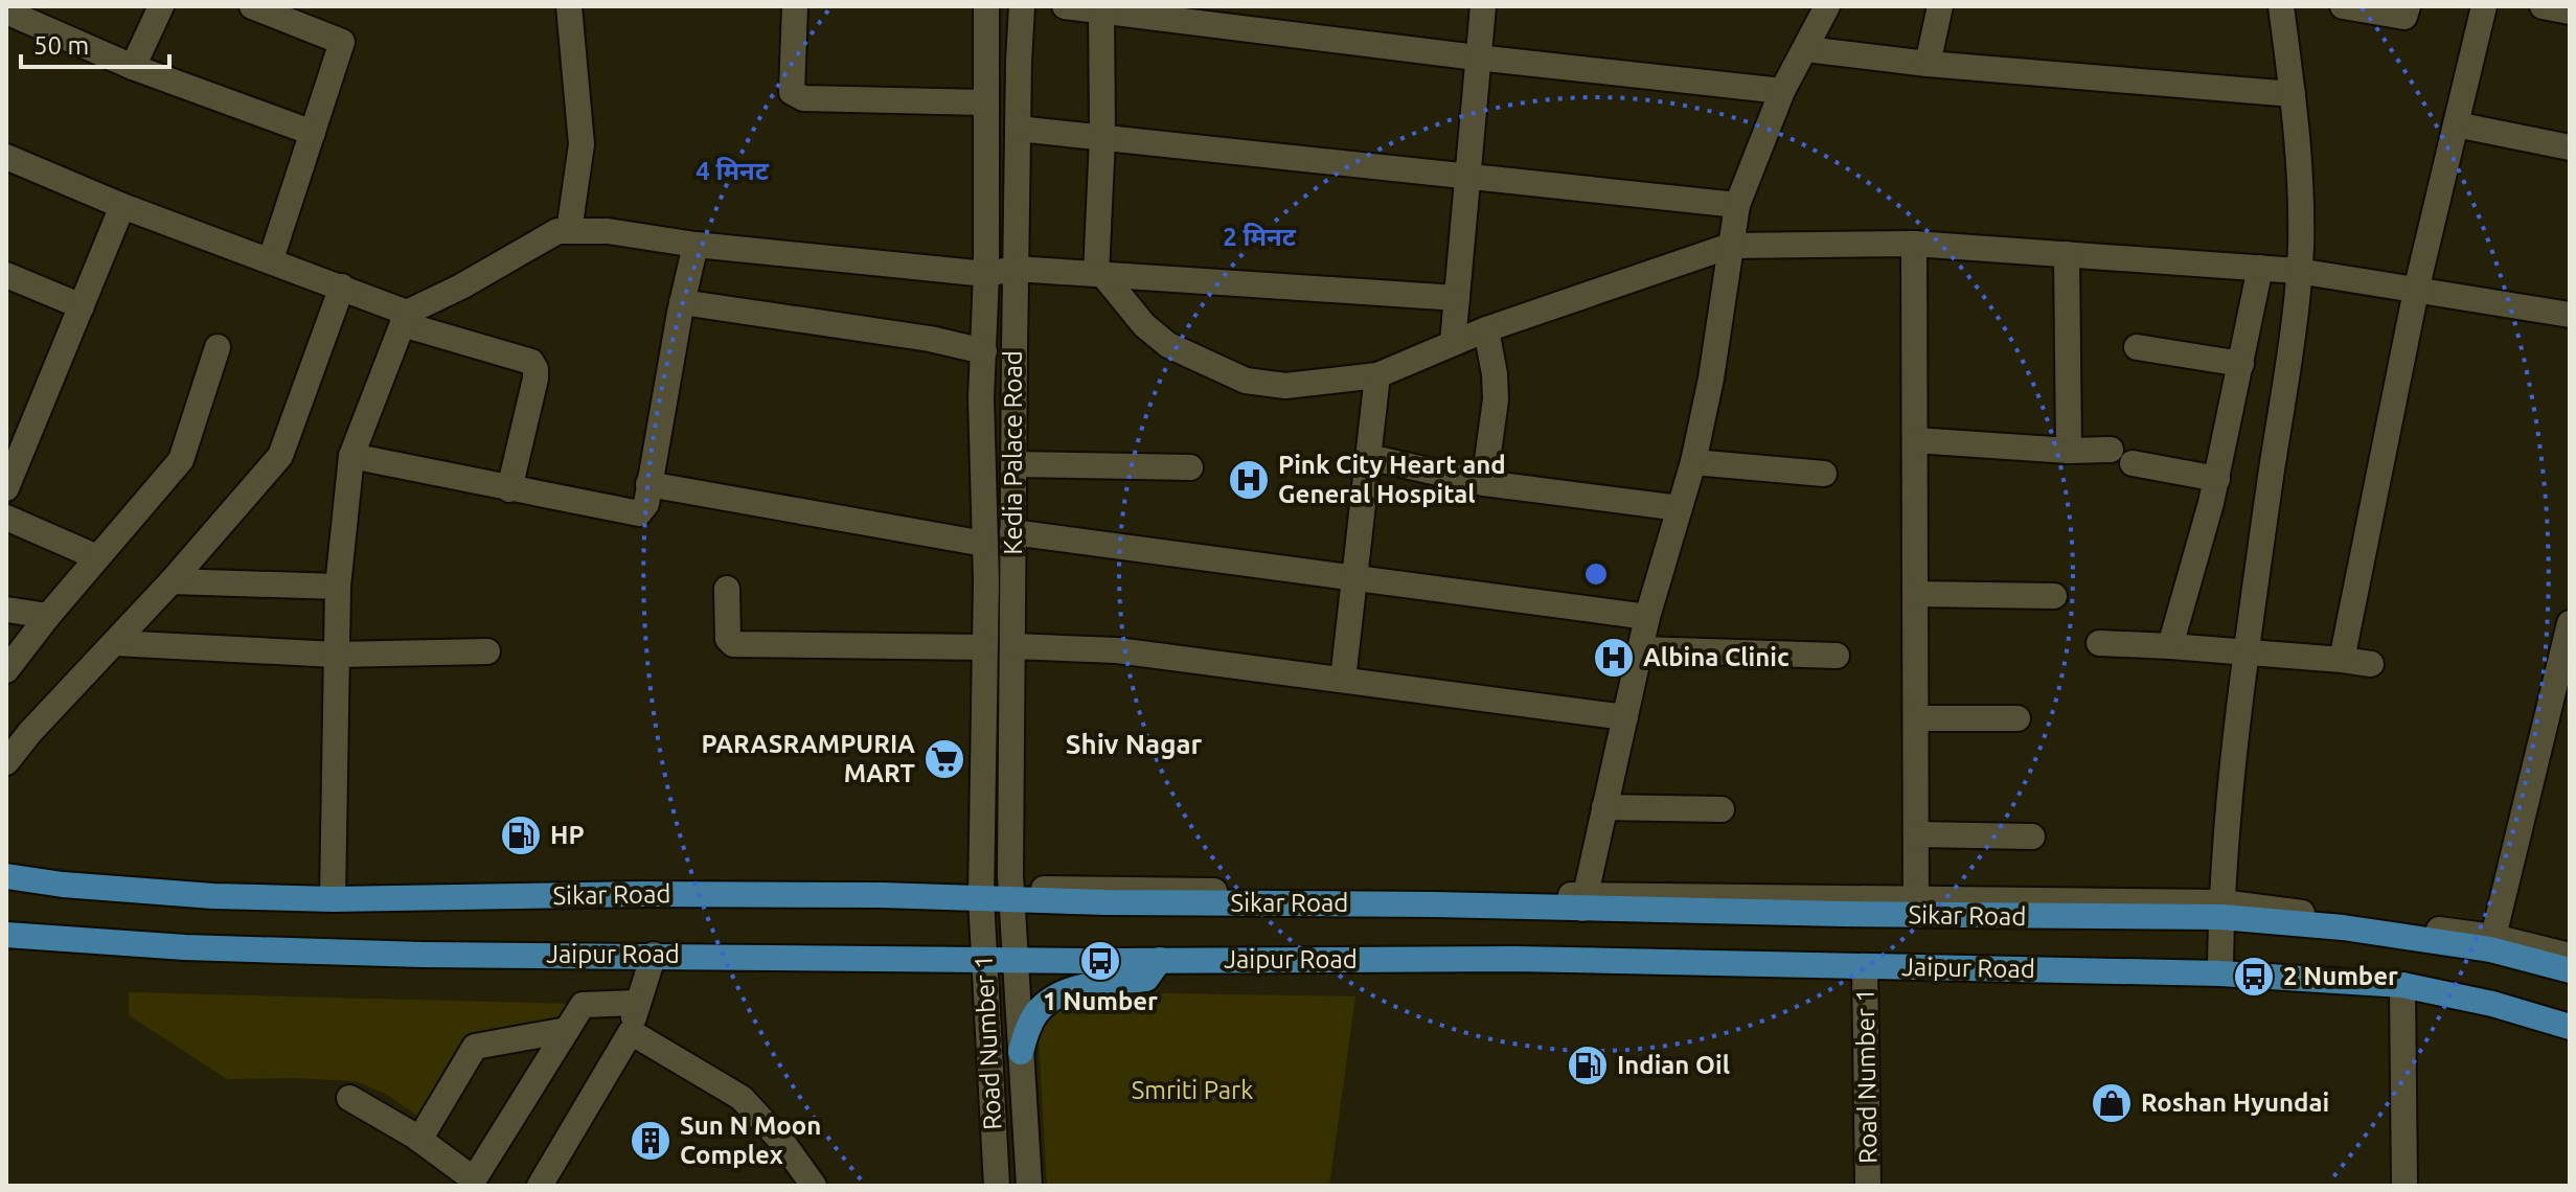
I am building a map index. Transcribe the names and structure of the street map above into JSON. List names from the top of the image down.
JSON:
{
  "streets": {
    "main road": ["Sikar Road", "Jaipur Road"],
    "street": ["Kedia Palace Road", "Road Number 1"]
  },
  "crossings": [
    ["Kedia Palace Road", "Sikar Road"],
    ["Kedia Palace Road", "Road Number 1"],
    ["Sikar Road", "Road Number 1"],
    ["Jaipur Road", "Road Number 1"]
  ],
  "districts": ["Shiv Nagar"],
  "parks": ["Smriti Park"],
  "places": {
    "hospital": ["Pink City Heart and General Hospital", "Albina Clinic"],
    "supermarket": ["PARASRAMPURIA MART"],
    "fuel station": ["HP", "Indian Oil"],
    "bus stop": ["1 Number", "2 Number"],
    "shop": ["Roshan Hyundai"],
    "building": ["Sun N Moon Complex"]
  },
  "scale_bar": "50 m",
  "rings": ["4 मिनट", "2 मिनट"]
}
